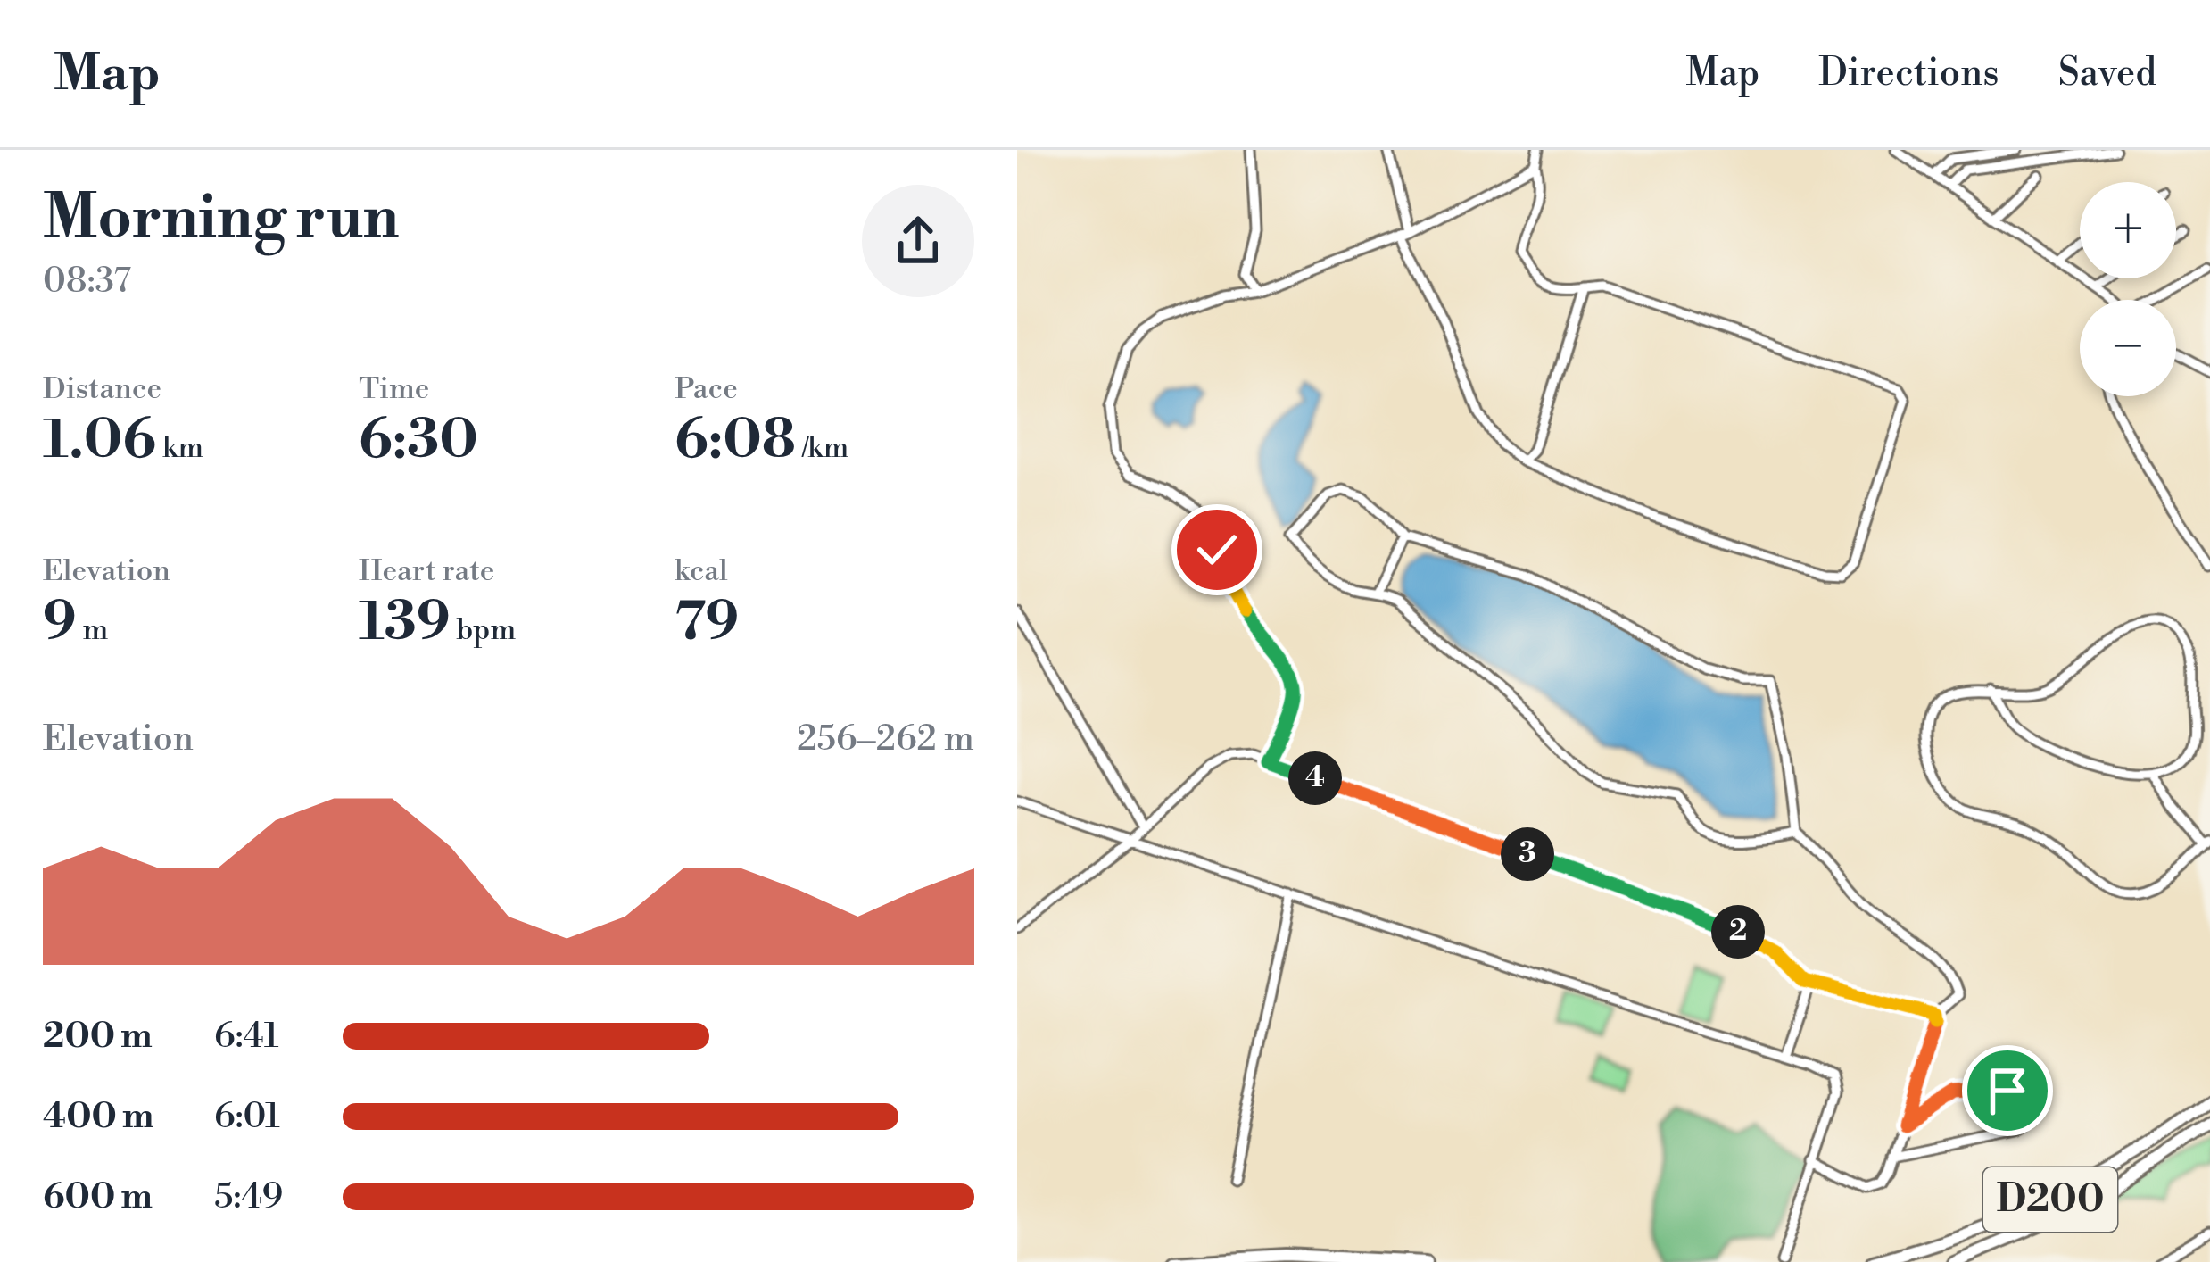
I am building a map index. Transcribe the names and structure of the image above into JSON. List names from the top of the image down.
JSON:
{
  "streets": {
    "highway": ["D200"]
  },
  "page": {
    "header": "Map",
    "nav": ["Map", "Directions", "Saved"],
    "heading": ["Morning run", "08:37"],
    "map_buttons": ["+", "−"],
    "stats": [
      ["Distance", "1.06 km"],
      ["Time", "6:30"],
      ["Pace", "6:08 /km"],
      ["Elevation", "9 m"],
      ["Heart rate", "139 bpm"],
      ["kcal", "79"]
    ],
    "chart": ["Elevation", "256–262 m"],
    "pins": ["4", "3", "2"],
    "list": [
      {
        "name": "200 m",
        "note": "6:41"
      },
      {
        "name": "400 m",
        "note": "6:01"
      },
      {
        "name": "600 m",
        "note": "5:49"
      }
    ]
  }
}
